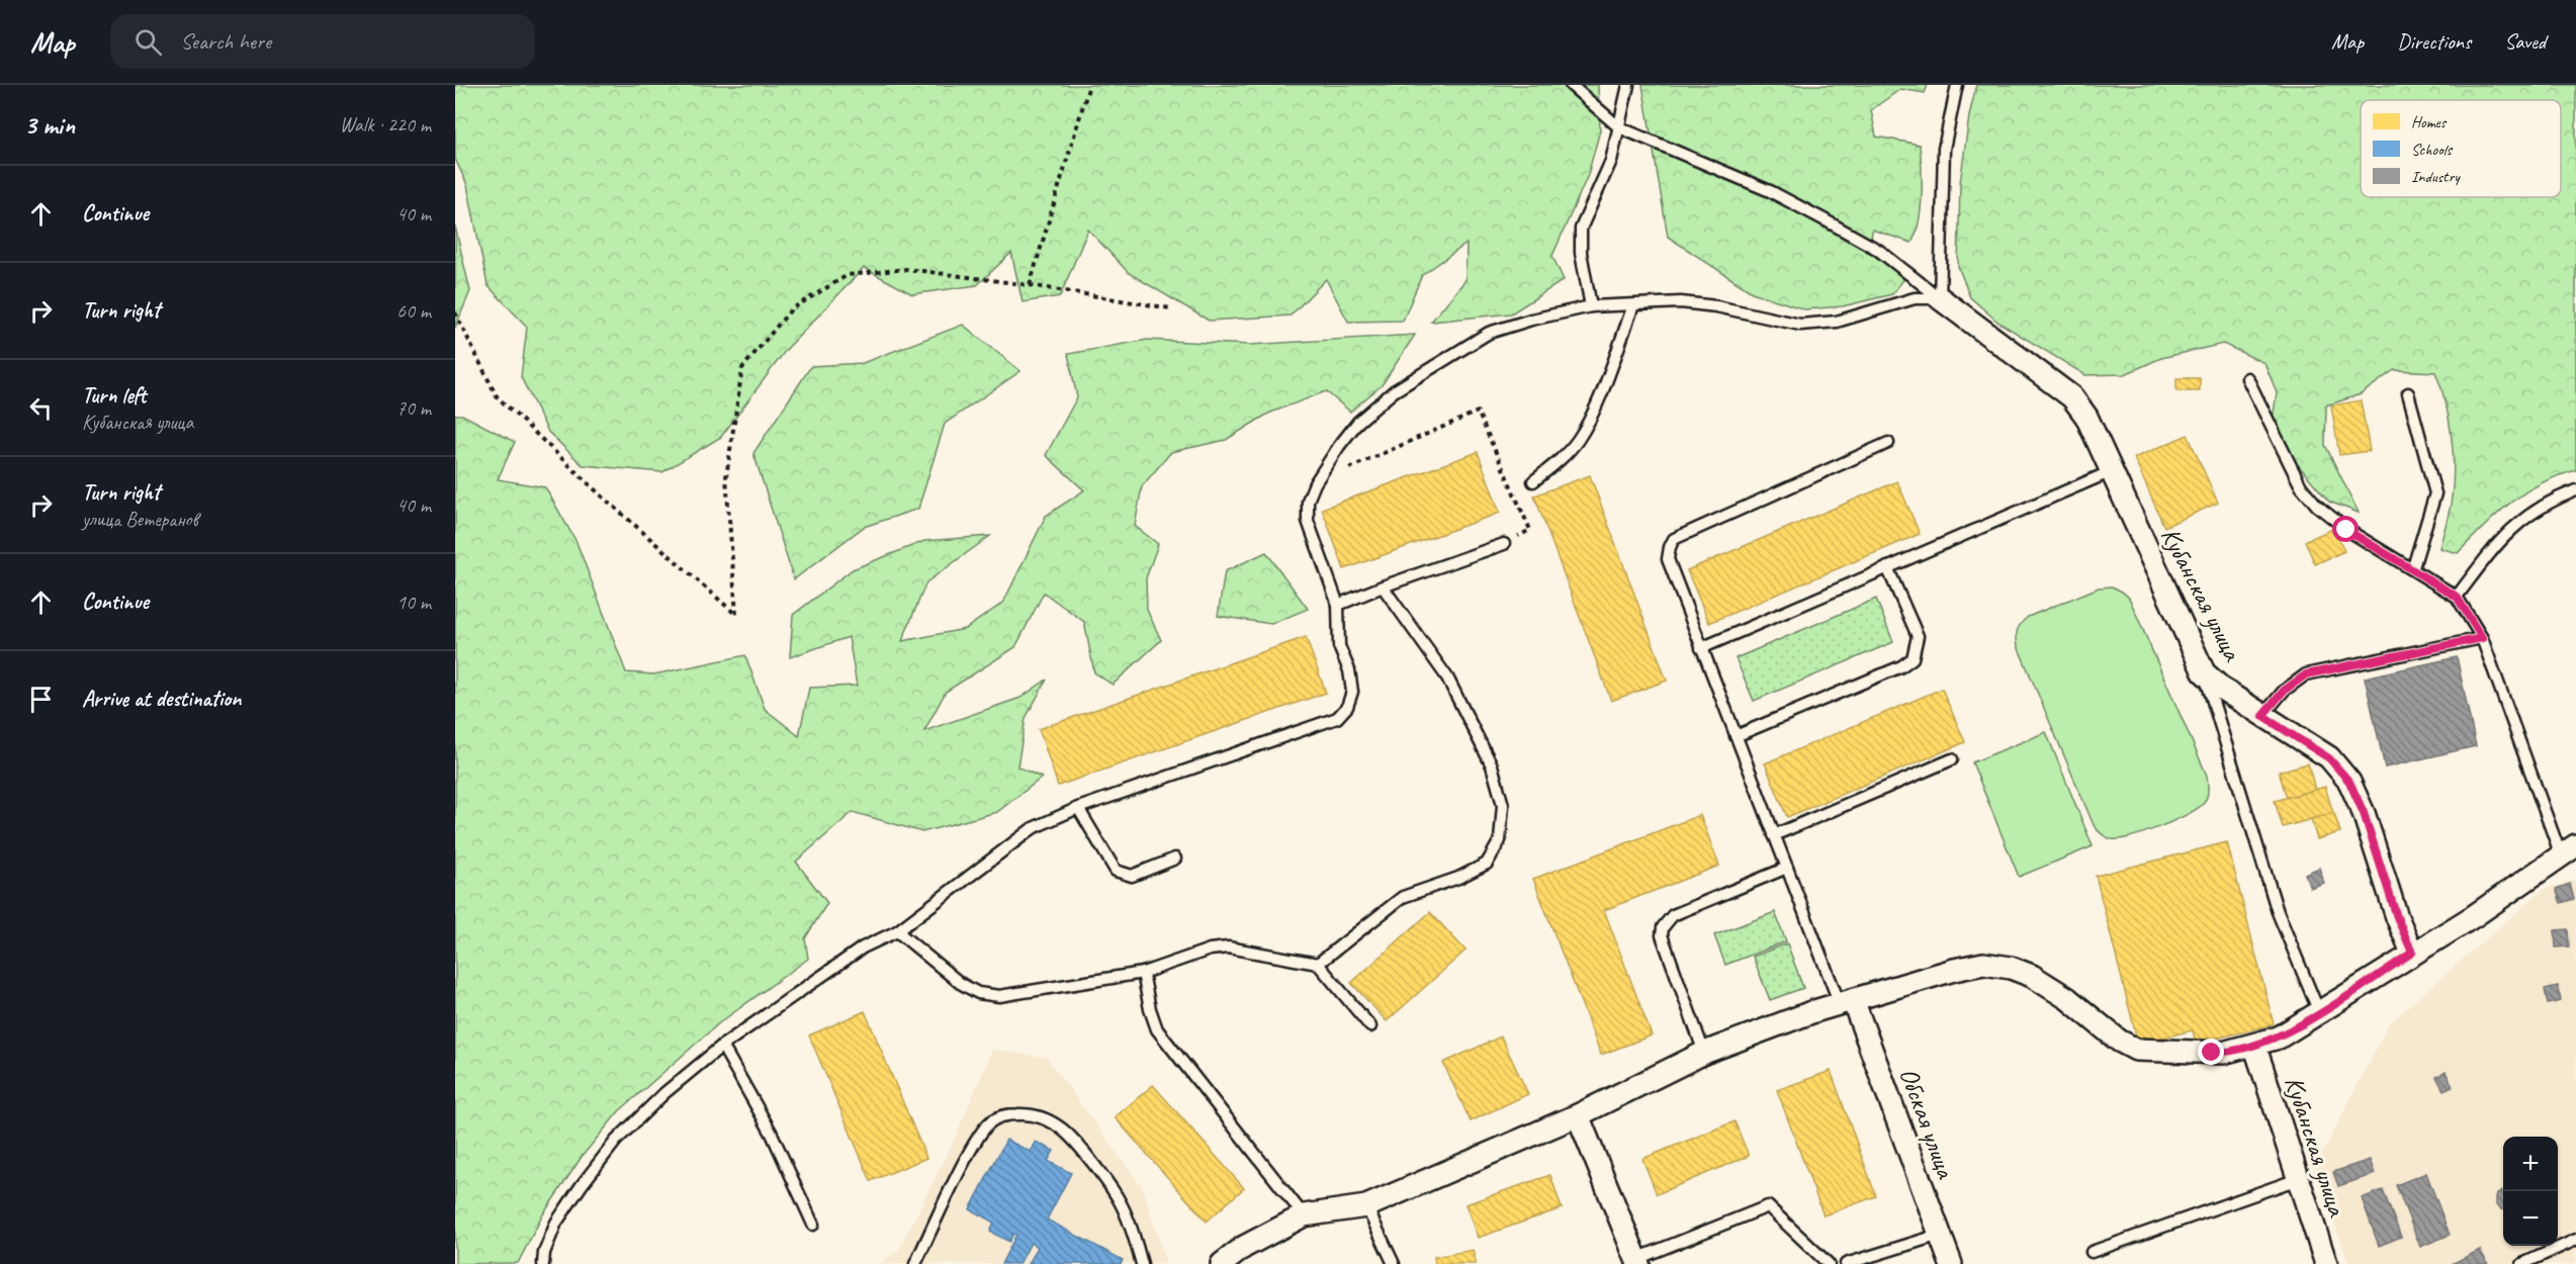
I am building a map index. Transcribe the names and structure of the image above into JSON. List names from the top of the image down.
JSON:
{
  "streets": {
    "street": ["Кубанская улица", "Обская улица"]
  },
  "legend": ["Homes", "Schools", "Industry"],
  "page": {
    "header": "Map",
    "search": "Search here",
    "nav": ["Map", "Directions", "Saved"],
    "heading": ["3 min", "Walk · 220 m"],
    "list": [
      ["Continue", "40 m"],
      ["Turn right", "60 m"],
      ["Turn left", "Кубанская улица", "70 m"],
      ["Turn right", "улица Ветеранов", "40 m"],
      ["Continue", "10 m"],
      "Arrive at destination"
    ],
    "map_buttons": ["+", "−"]
  }
}
